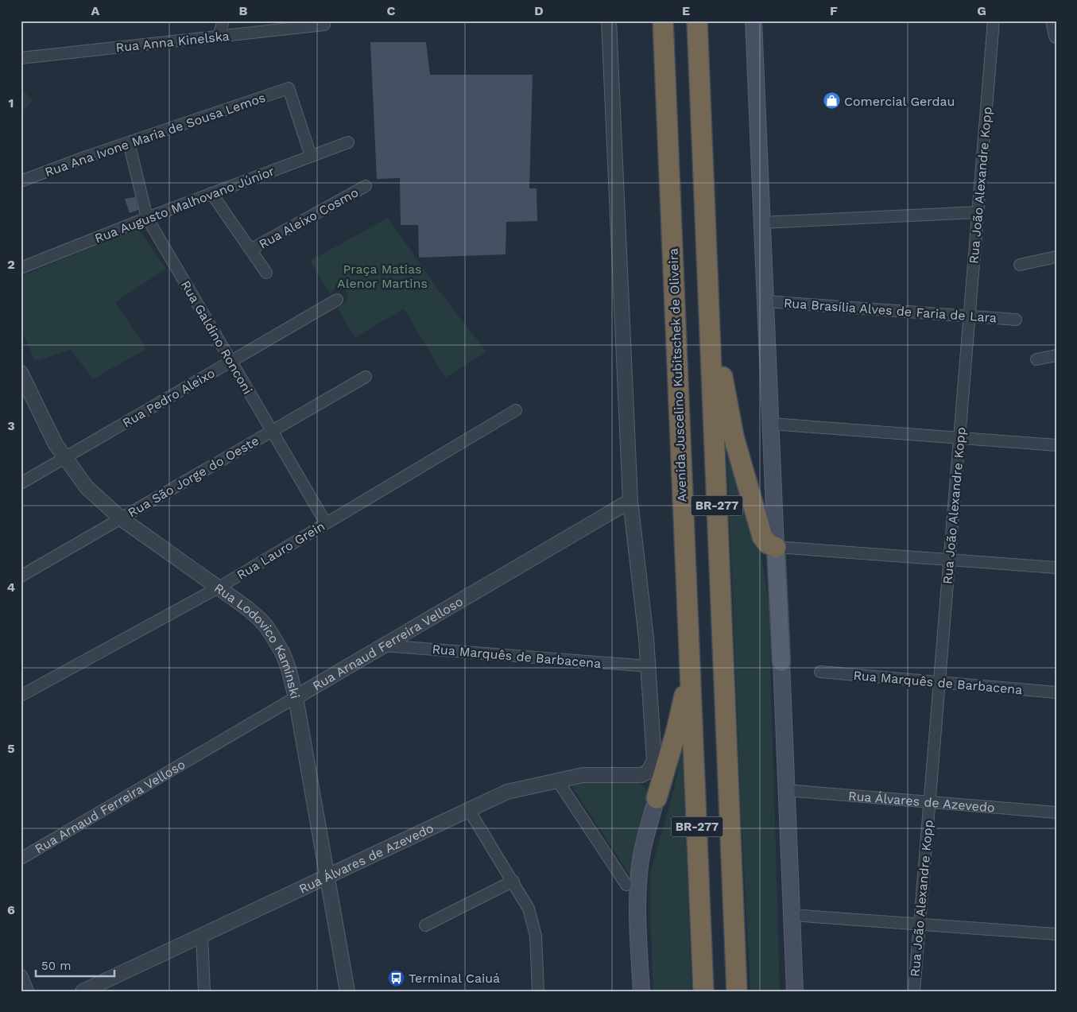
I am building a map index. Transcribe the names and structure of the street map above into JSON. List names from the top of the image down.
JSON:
{
  "streets": {
    "highway": ["Avenida Juscelino Kubitschek de Oliveira", "BR-277"],
    "street": [
      "Rua Anna Kinelska",
      "Rua Ana Ivone Maria de Sousa Lemos",
      "Rua João Alexandre Kopp",
      "Rua Augusto Malhovano Júnior",
      "Rua Aleixo Cosmo",
      "Rua Brasília Alves de Faria de Lara",
      "Rua Galdino Ronconi",
      "Rua Pedro Aleixo",
      "Rua São Jorge do Oeste",
      "Rua Lauro Grein",
      "Rua Arnaud Ferreira Velloso",
      "Rua Lodovico Kaminski",
      "Rua Marquês de Barbacena",
      "Rua Álvares de Azevedo"
    ]
  },
  "crossings": [
    ["Rua Ana Ivone Maria de Sousa Lemos", "Rua Augusto Malhovano Júnior"],
    ["Rua Ana Ivone Maria de Sousa Lemos", "Rua Galdino Ronconi"],
    ["Rua João Alexandre Kopp", "Rua Brasília Alves de Faria de Lara"],
    ["Rua João Alexandre Kopp", "Rua Marquês de Barbacena"],
    ["Rua João Alexandre Kopp", "Rua Álvares de Azevedo"],
    ["Rua Augusto Malhovano Júnior", "Rua Galdino Ronconi"],
    ["Rua Galdino Ronconi", "Rua Pedro Aleixo"],
    ["Rua Galdino Ronconi", "Rua São Jorge do Oeste"],
    ["Rua Galdino Ronconi", "Rua Lauro Grein"],
    ["Rua Pedro Aleixo", "Rua Lodovico Kaminski"],
    ["Rua São Jorge do Oeste", "Rua Lodovico Kaminski"],
    ["Rua Lauro Grein", "Rua Lodovico Kaminski"],
    ["Rua Arnaud Ferreira Velloso", "Rua Lodovico Kaminski"],
    ["Rua Arnaud Ferreira Velloso", "Rua Marquês de Barbacena"],
    ["Rua Lodovico Kaminski", "Rua Álvares de Azevedo"],
    ["Rua Marquês de Barbacena", "Rua Álvares de Azevedo"]
  ],
  "parks": ["Praça Matias Alenor Martins"],
  "places": {
    "shop": ["Comercial Gerdau"],
    "bus stop": ["Terminal Caiuá"]
  },
  "scale_bar": "50 m",
  "grid": {
    "columns": [
      "A",
      "B",
      "C",
      "D",
      "E",
      "F",
      "G"
    ],
    "rows": [
      "1",
      "2",
      "3",
      "4",
      "5",
      "6"
    ]
  }
}
